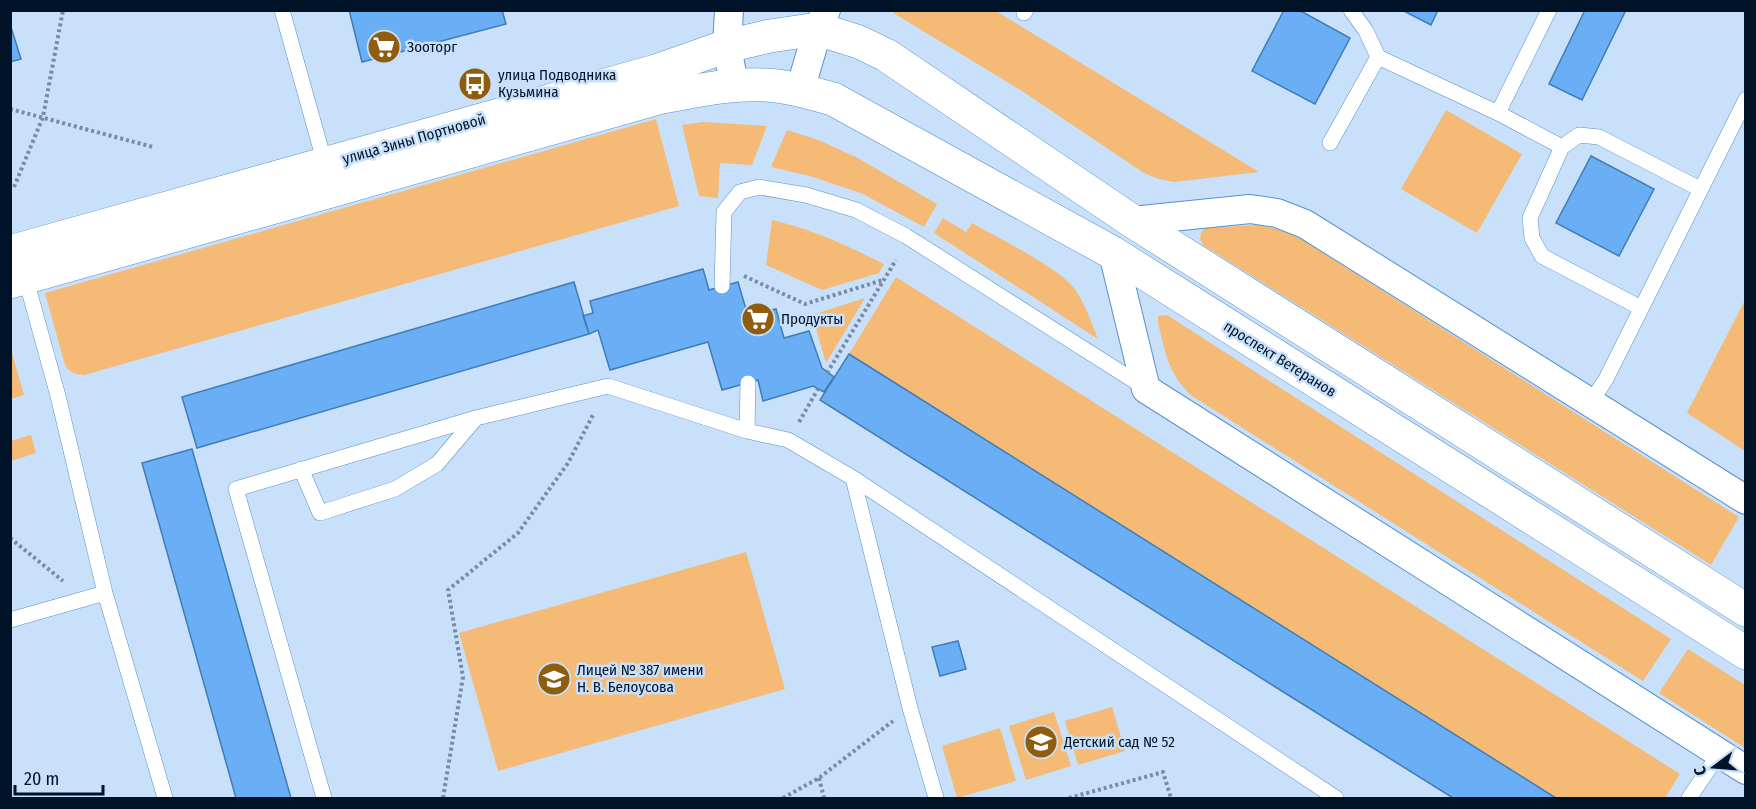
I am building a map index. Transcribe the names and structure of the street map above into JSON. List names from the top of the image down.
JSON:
{
  "streets": {
    "main road": ["улица Зины Портновой", "проспект Ветеранов"]
  },
  "crossings": [
    ["улица Зины Портновой", "проспект Ветеранов"]
  ],
  "places": {
    "supermarket": ["Зооторг", "Продукты"],
    "bus stop": ["улица Подводника Кузьмина"],
    "school or university": ["Лицей № 387 имени Н. В. Белоусова", "Детский сад № 52"]
  },
  "scale_bar": "20 m",
  "north": "left"
}
